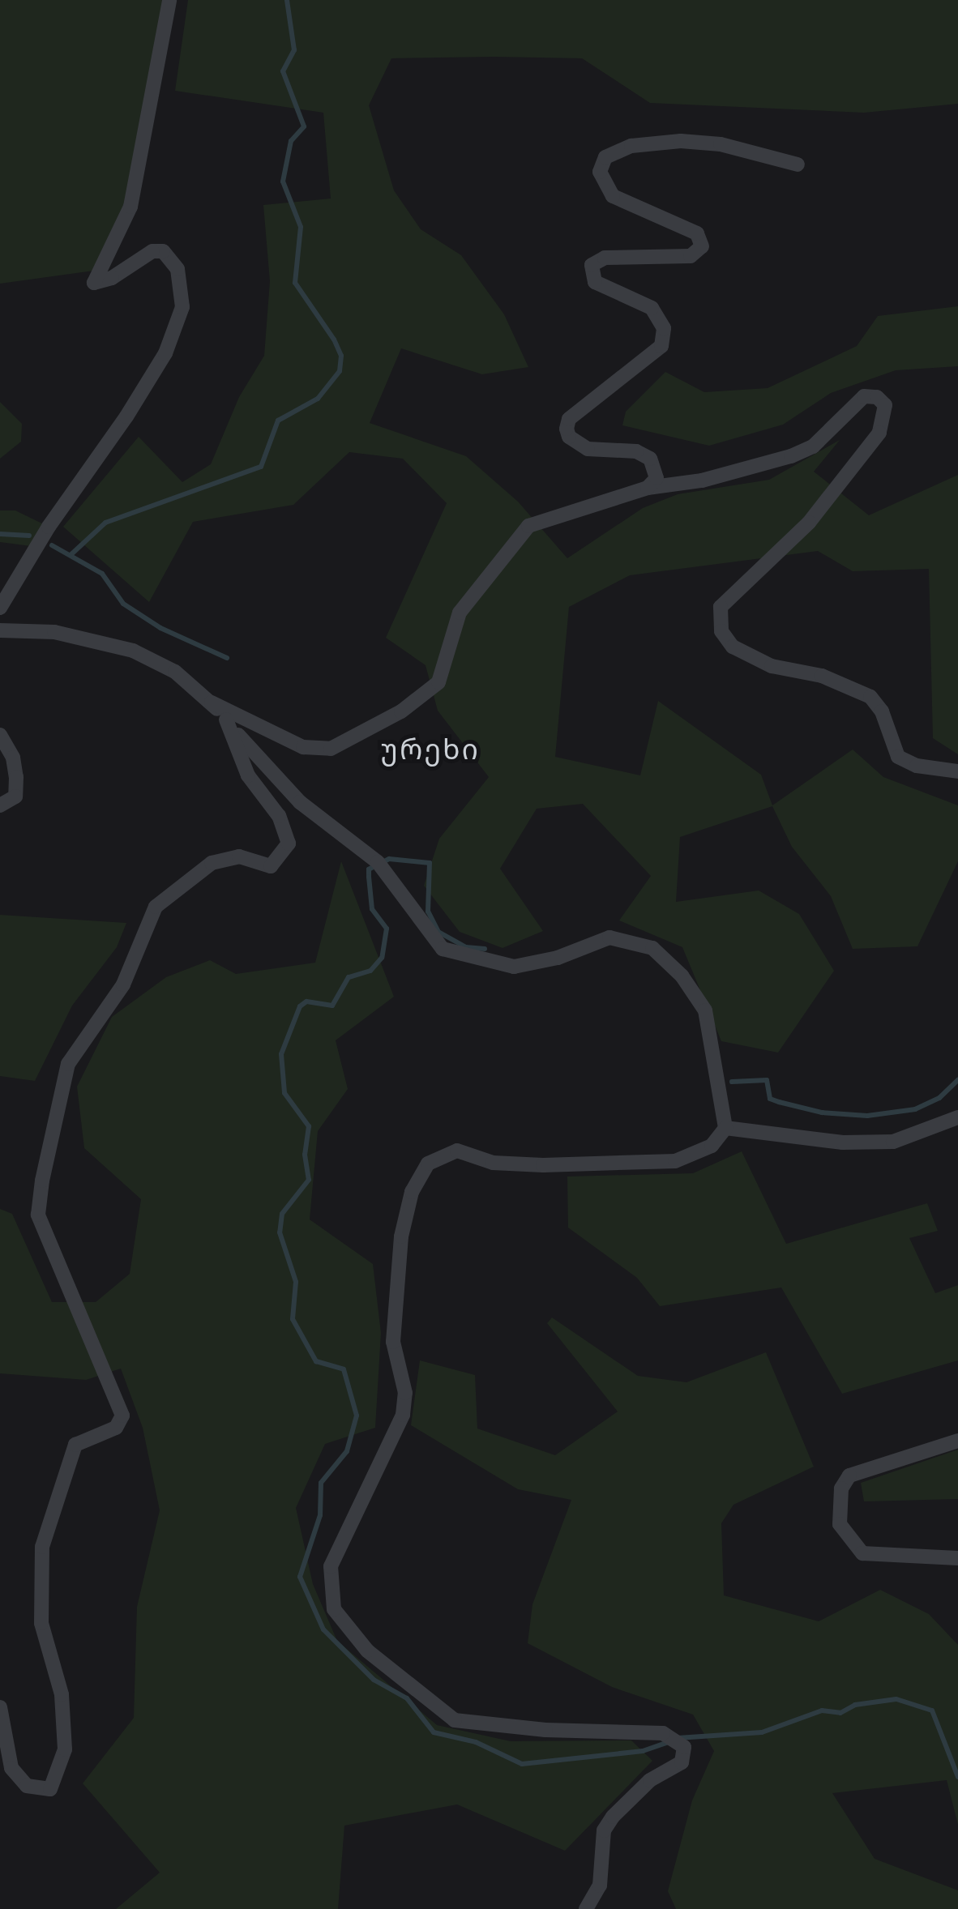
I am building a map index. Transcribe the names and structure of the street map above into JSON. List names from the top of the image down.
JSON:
{
  "districts": ["ურეხი"]
}
